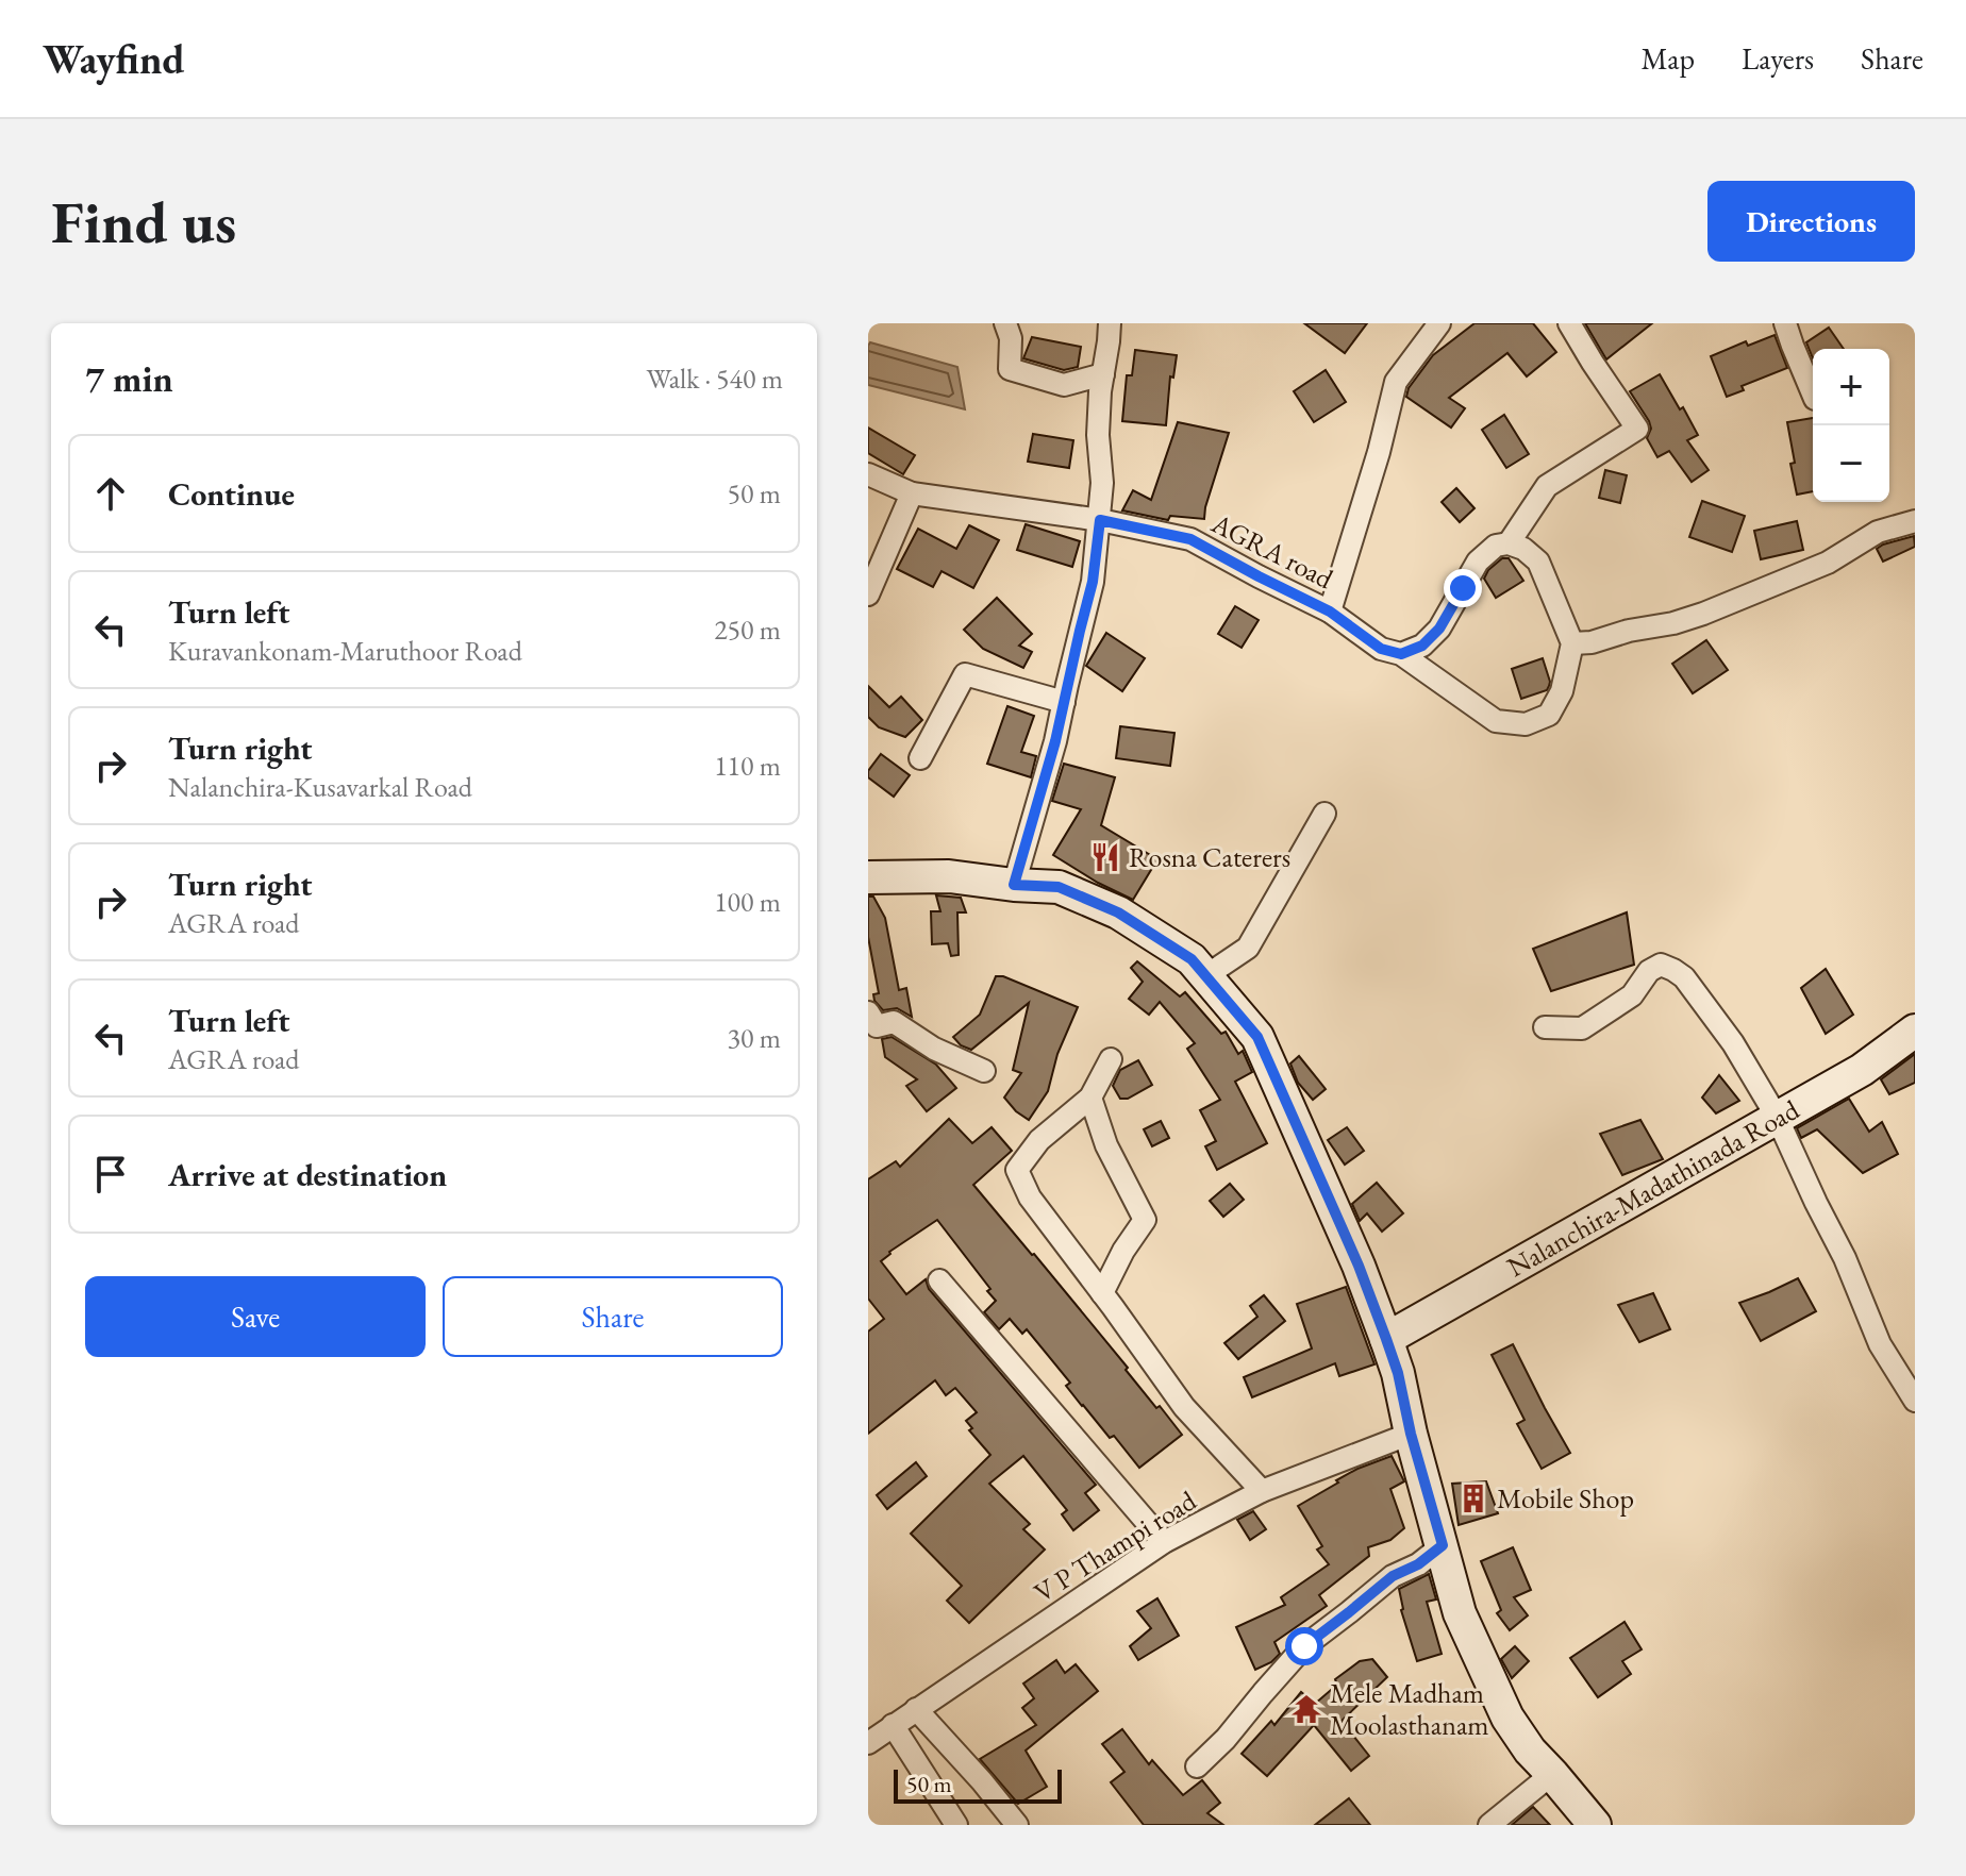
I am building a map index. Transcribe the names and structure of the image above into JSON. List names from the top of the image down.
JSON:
{
  "streets": {
    "main road": ["Nalanchira-Madathinada Road"],
    "street": ["AGRA road", "V P Thampi road"]
  },
  "places": {
    "restaurant": ["Rosna Caterers"],
    "building": ["Mobile Shop"],
    "temple": ["Mele Madham Moolasthanam"]
  },
  "scale_bar": "50 m",
  "page": {
    "header": "Wayfind",
    "nav": ["Map", "Layers", "Share"],
    "buttons": [
      "Directions",
      ["Save", "Share"]
    ],
    "title": "Find us",
    "heading": ["7 min", "Walk · 540 m"],
    "map_buttons": ["+", "−"],
    "list": [
      ["Continue", "50 m"],
      ["Turn left", "Kuravankonam-Maruthoor Road", "250 m"],
      ["Turn right", "Nalanchira-Kusavarkal Road", "110 m"],
      ["Turn right", "AGRA road", "100 m"],
      ["Turn left", "AGRA road", "30 m"],
      "Arrive at destination"
    ],
    "scale": "50 m"
  }
}
